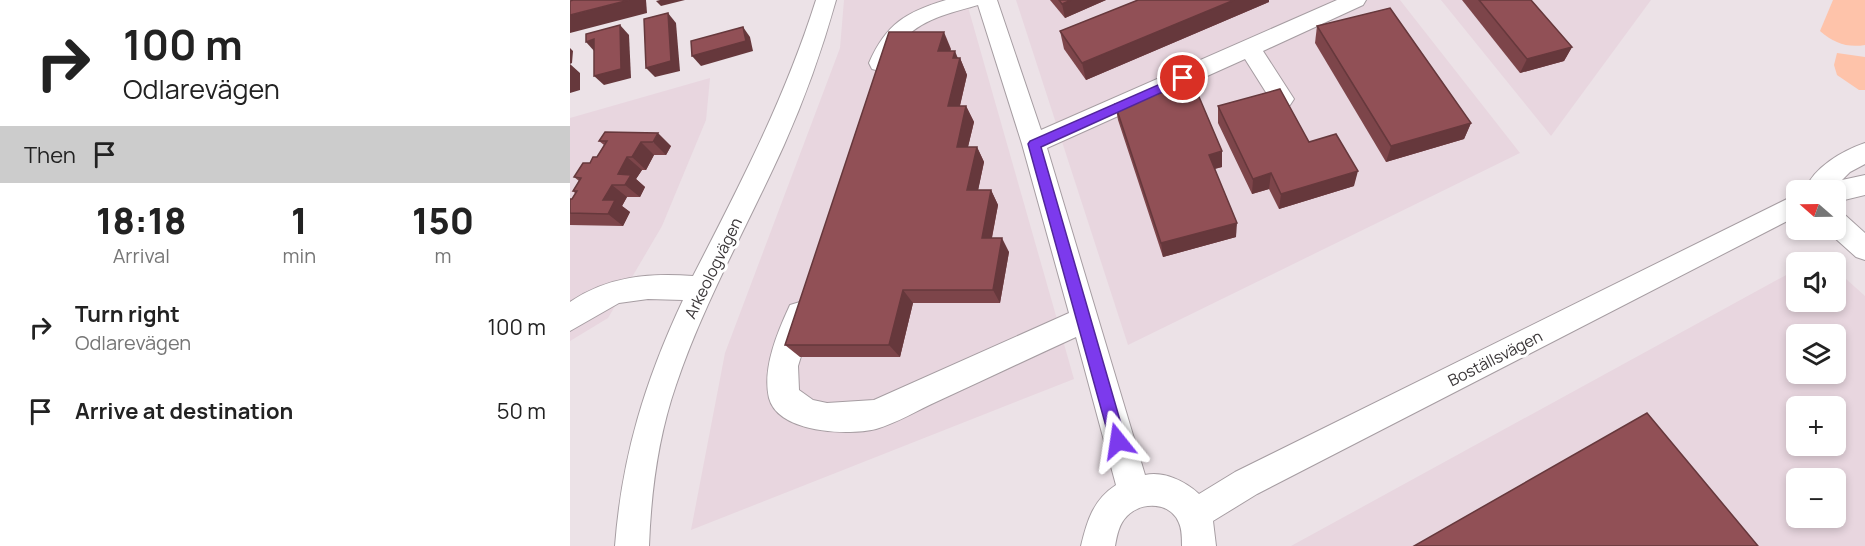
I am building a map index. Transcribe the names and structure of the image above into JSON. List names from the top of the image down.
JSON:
{
  "streets": {
    "street": ["Arkeologvägen", "Boställsvägen"]
  },
  "north": "left",
  "page": {
    "turn": ["100 m", "Odlarevägen"],
    "then": "Then",
    "map_buttons": ["+", "−"],
    "eta": [
      "18:18",
      "Arrival",
      "1",
      "min",
      "150",
      "m"
    ],
    "list": [
      {
        "name": "Turn right",
        "note": "Odlarevägen",
        "value": "100 m"
      },
      {
        "name": "Arrive at destination",
        "value": "50 m"
      }
    ]
  }
}
